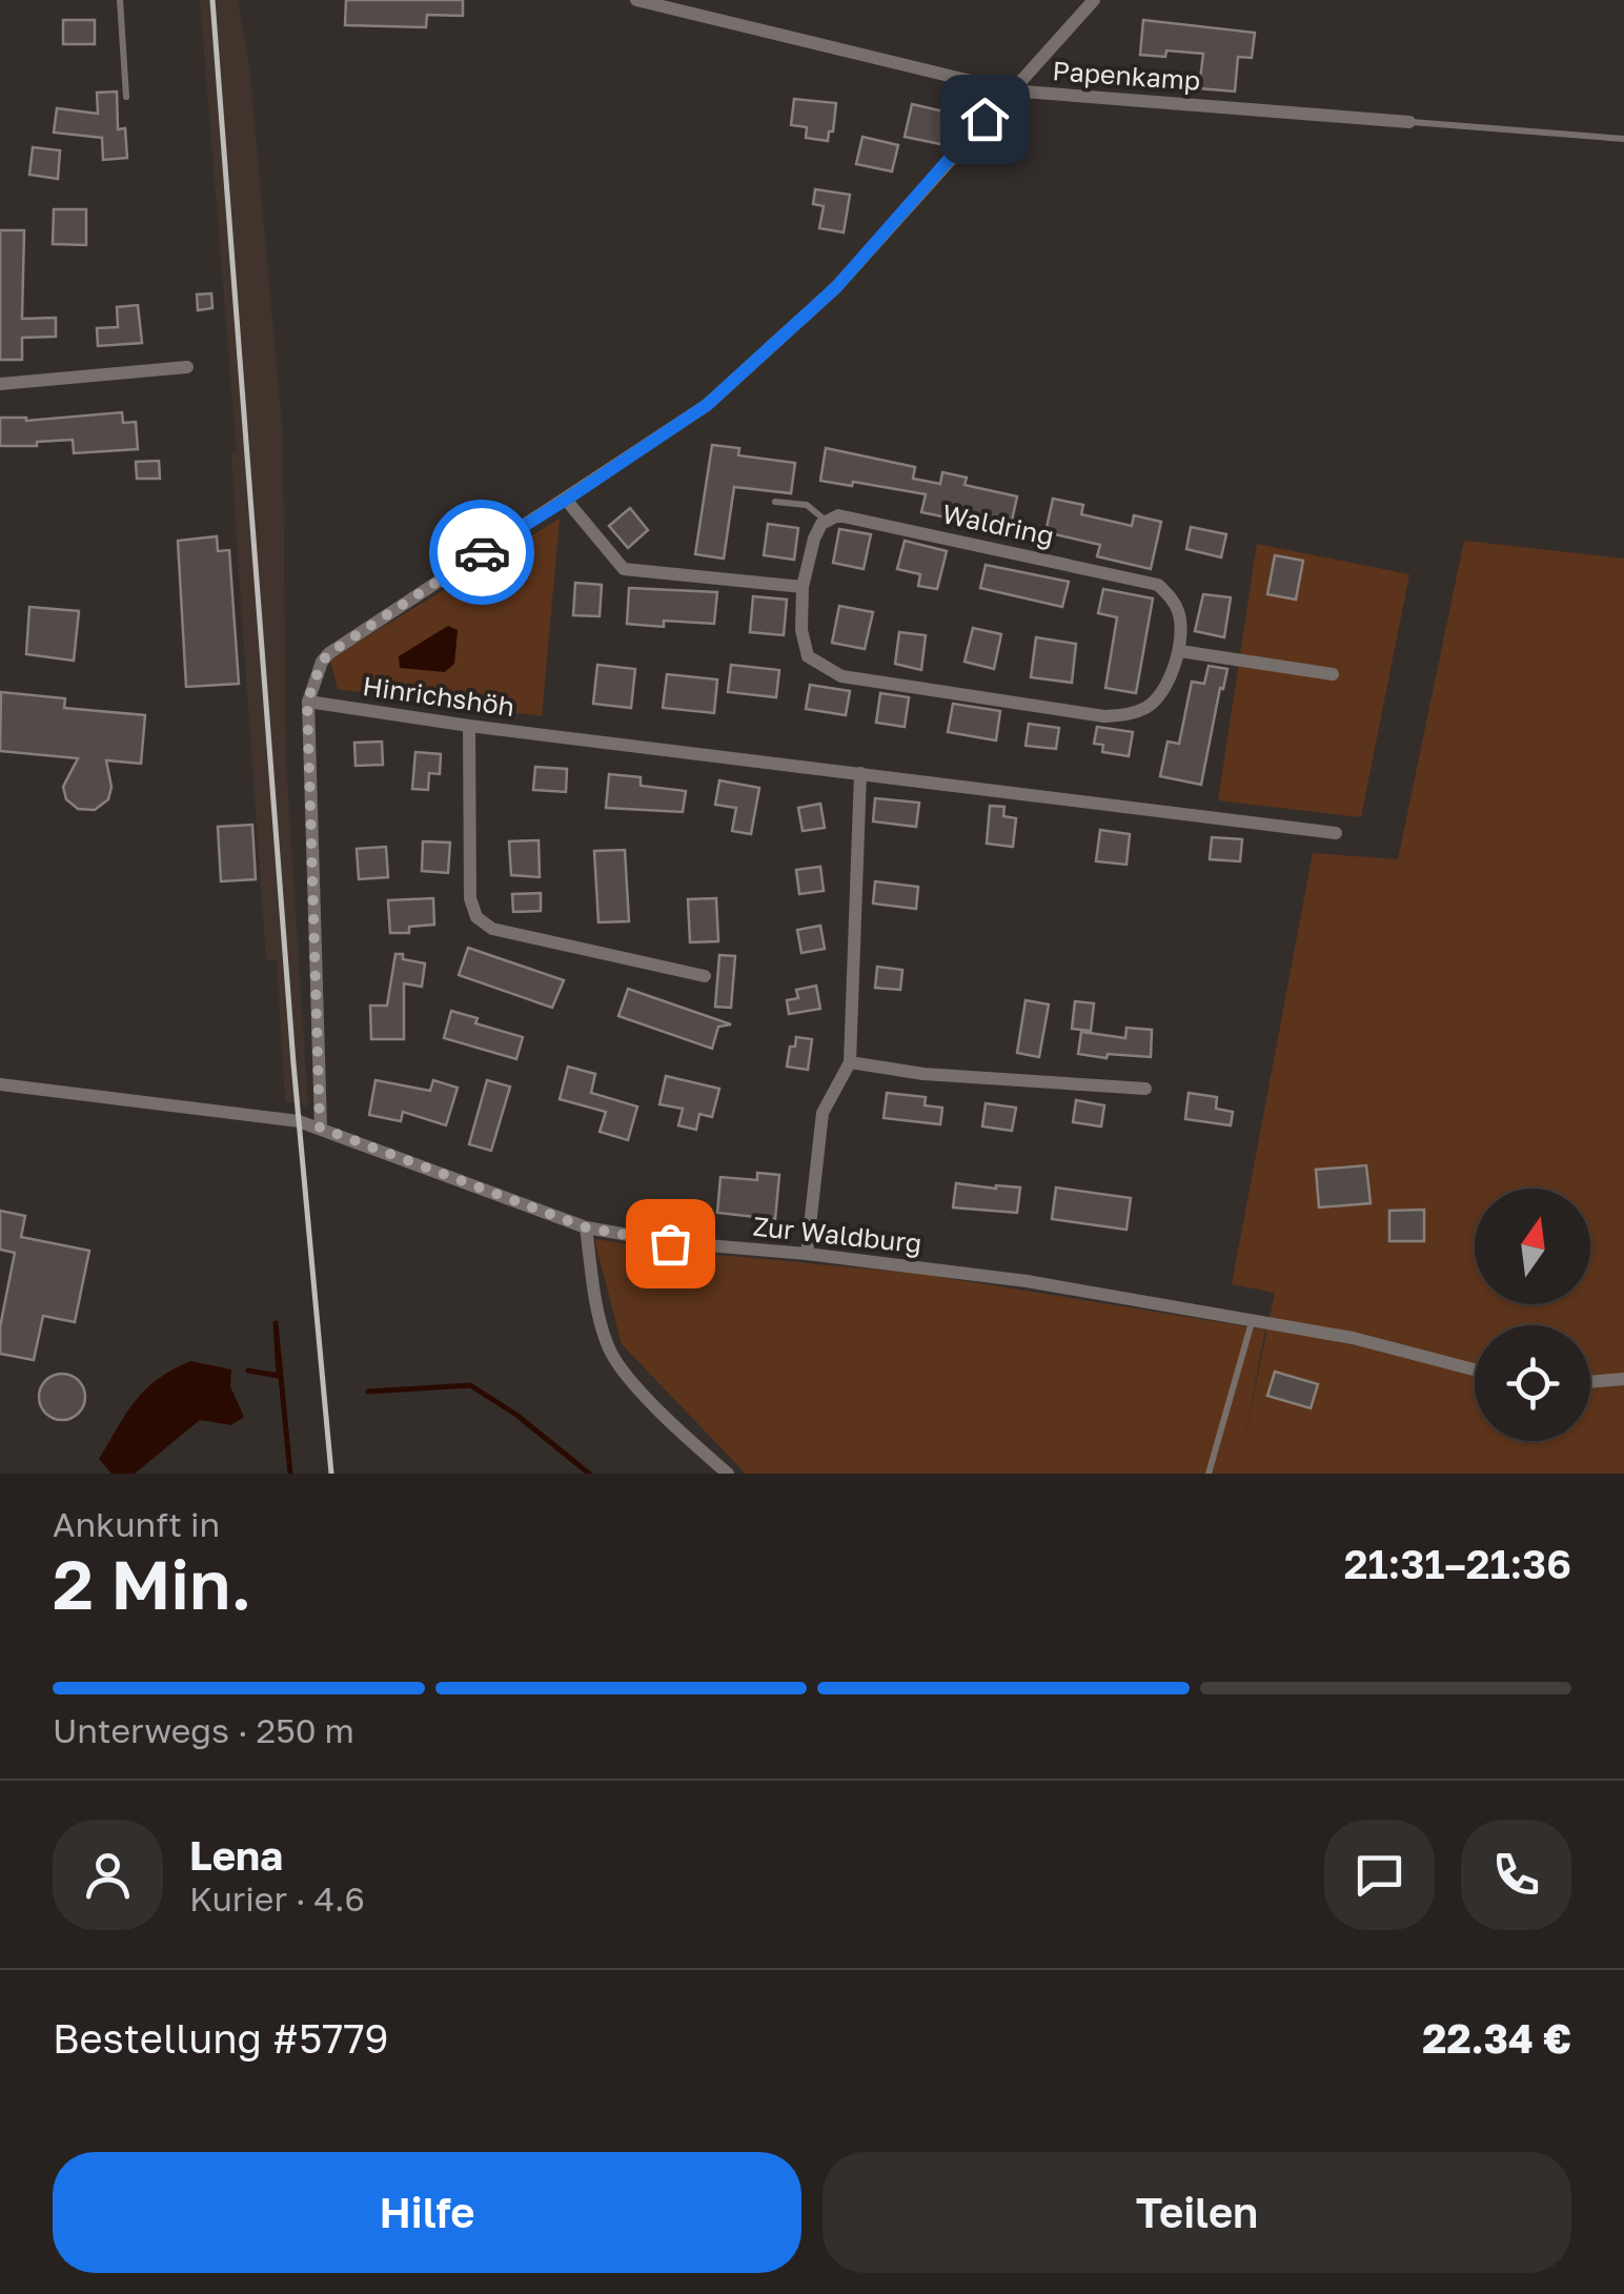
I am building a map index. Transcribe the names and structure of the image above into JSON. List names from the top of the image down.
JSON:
{
  "streets": {
    "street": [
      "Papenkamp",
      "Waldring",
      "Hinrichshöh",
      "Zur Waldburg"
    ]
  },
  "north": "top",
  "page": {
    "heading": ["2 Min.", "Ankunft in", "21:31–21:36"],
    "panel": [
      "Lena",
      "Kurier · 4.6",
      "Bestellung #5779",
      "22.34 €"
    ],
    "bar": "Unterwegs · 250 m",
    "buttons": ["Hilfe", "Teilen"]
  }
}
